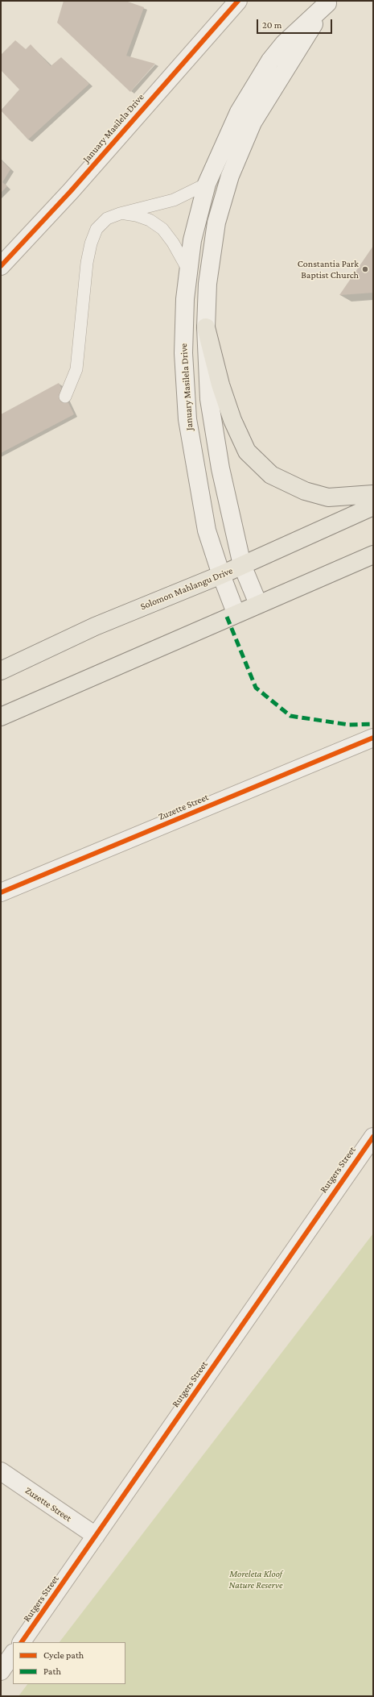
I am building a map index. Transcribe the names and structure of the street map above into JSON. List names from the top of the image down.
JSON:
{
  "streets": {
    "main road": ["Solomon Mahlangu Drive"],
    "street": ["January Masilela Drive", "Zuzette Street", "Rutgers Street"]
  },
  "crossings": [
    ["January Masilela Drive", "Solomon Mahlangu Drive"],
    ["Zuzette Street", "Rutgers Street"]
  ],
  "parks": ["Moreleta Kloof Nature Reserve"],
  "places": ["Constantia Park Baptist Church"],
  "legend": ["Cycle path", "Path"],
  "scale_bar": "20 m"
}
